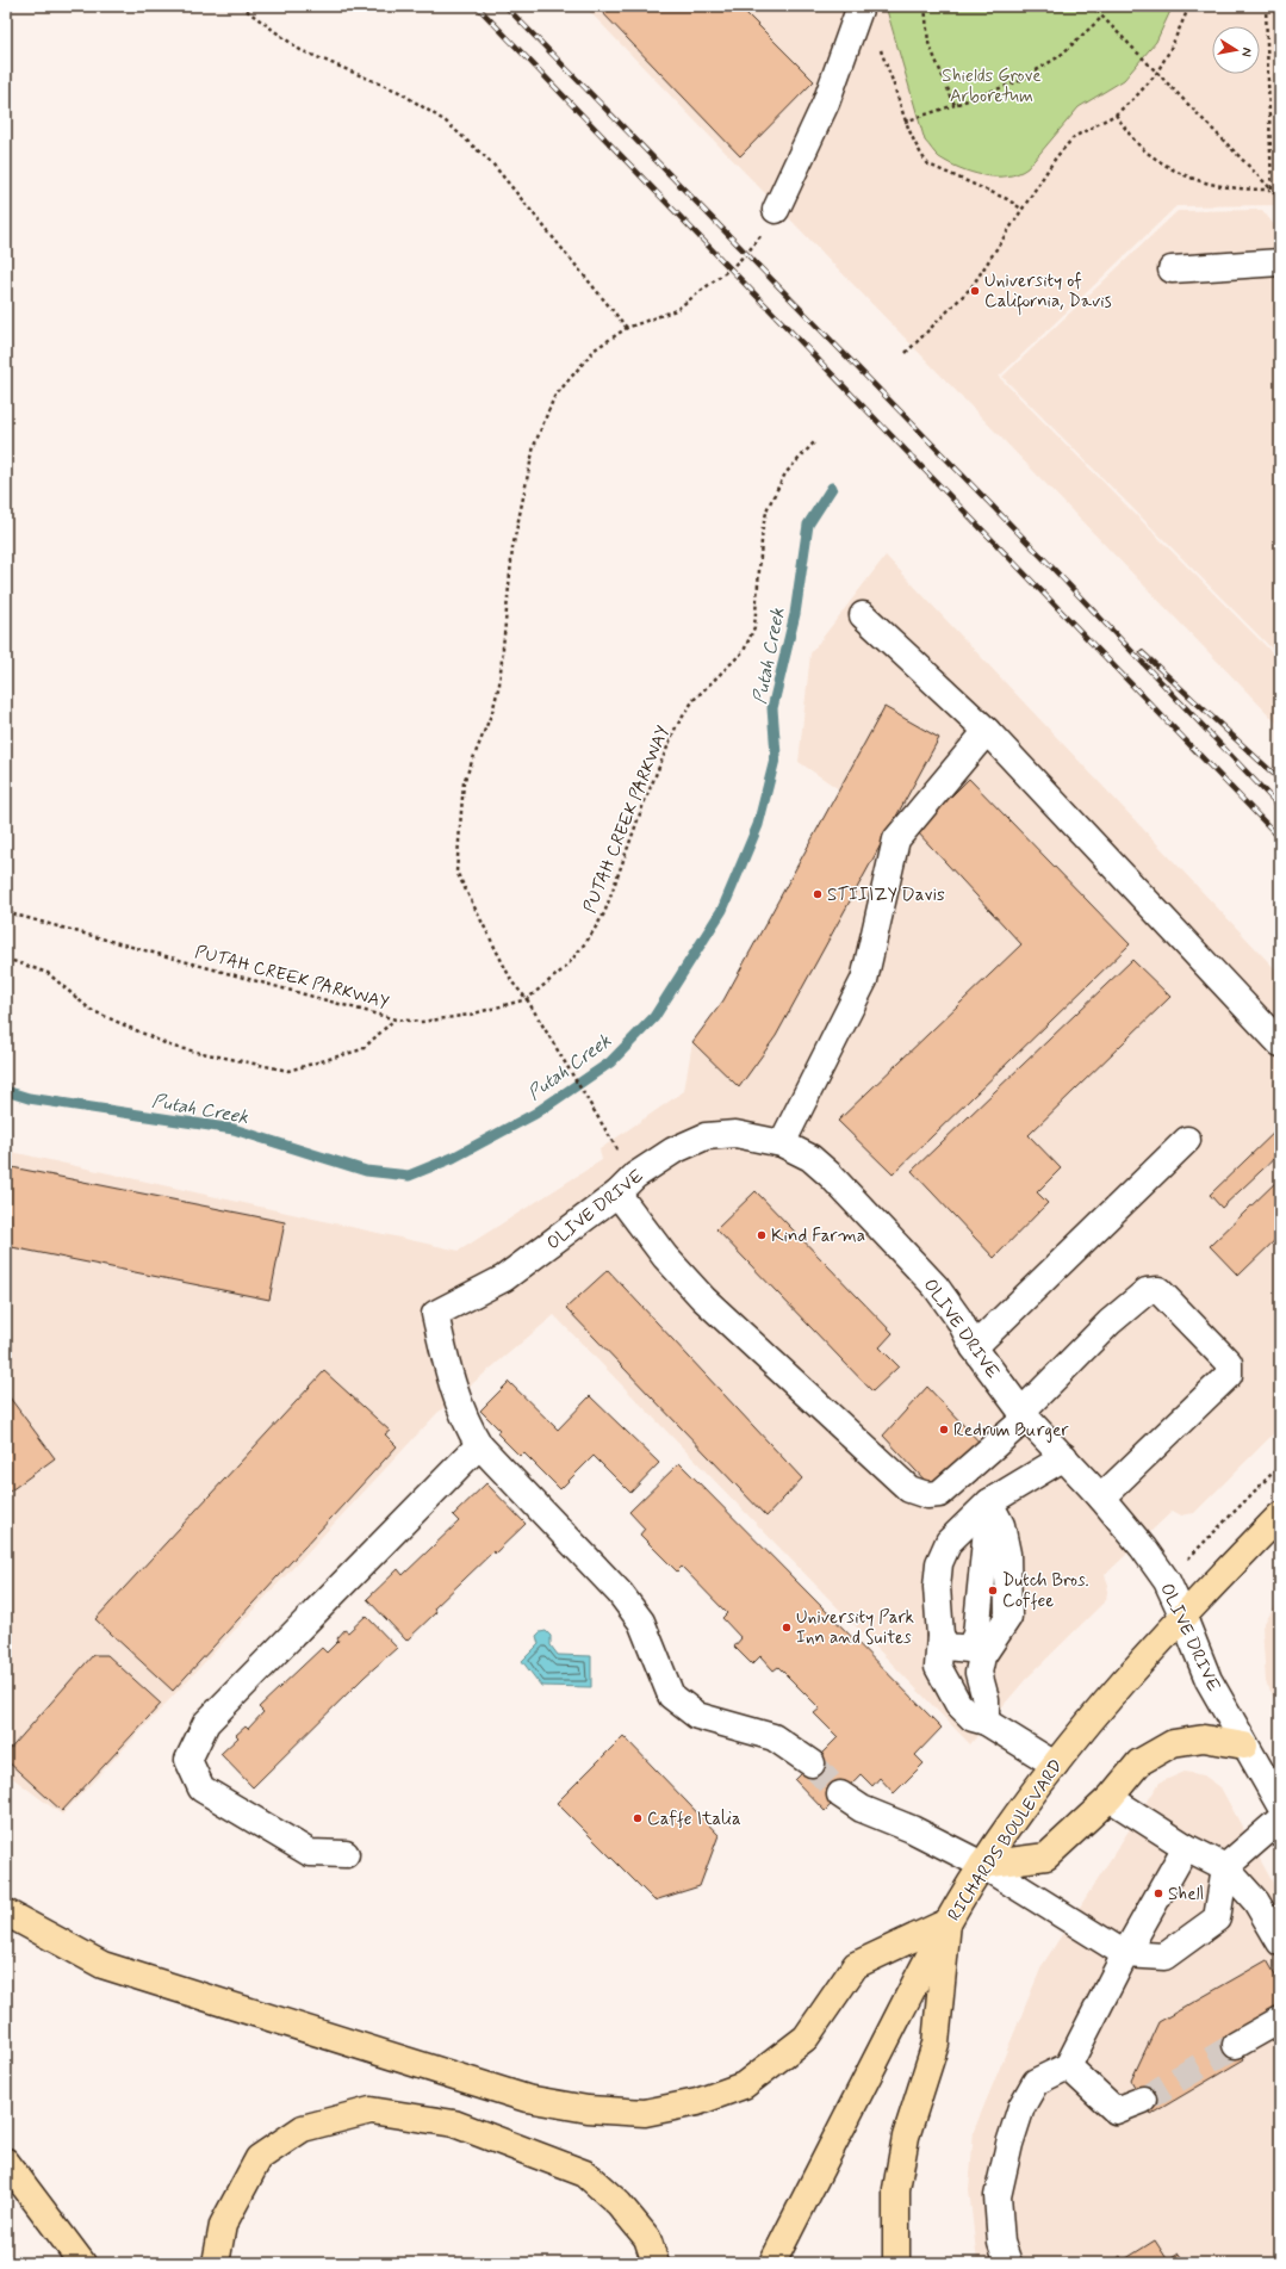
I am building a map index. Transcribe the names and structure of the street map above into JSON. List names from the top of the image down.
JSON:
{
  "streets": {
    "main road": ["RICHARDS BOULEVARD"],
    "street": ["OLIVE DRIVE"],
    "path": ["PUTAH CREEK PARKWAY"]
  },
  "crossings": [
    ["OLIVE DRIVE", "RICHARDS BOULEVARD"]
  ],
  "water": ["Putah Creek"],
  "parks": ["Shields Grove Arboretum"],
  "places": [
    "University of California, Davis",
    "STIIIZY Davis",
    "Kind Farma",
    "Redrum Burger",
    "Dutch Bros. Coffee",
    "University Park Inn and Suites",
    "Caffe Italia",
    "Shell"
  ],
  "north": "right"
}
